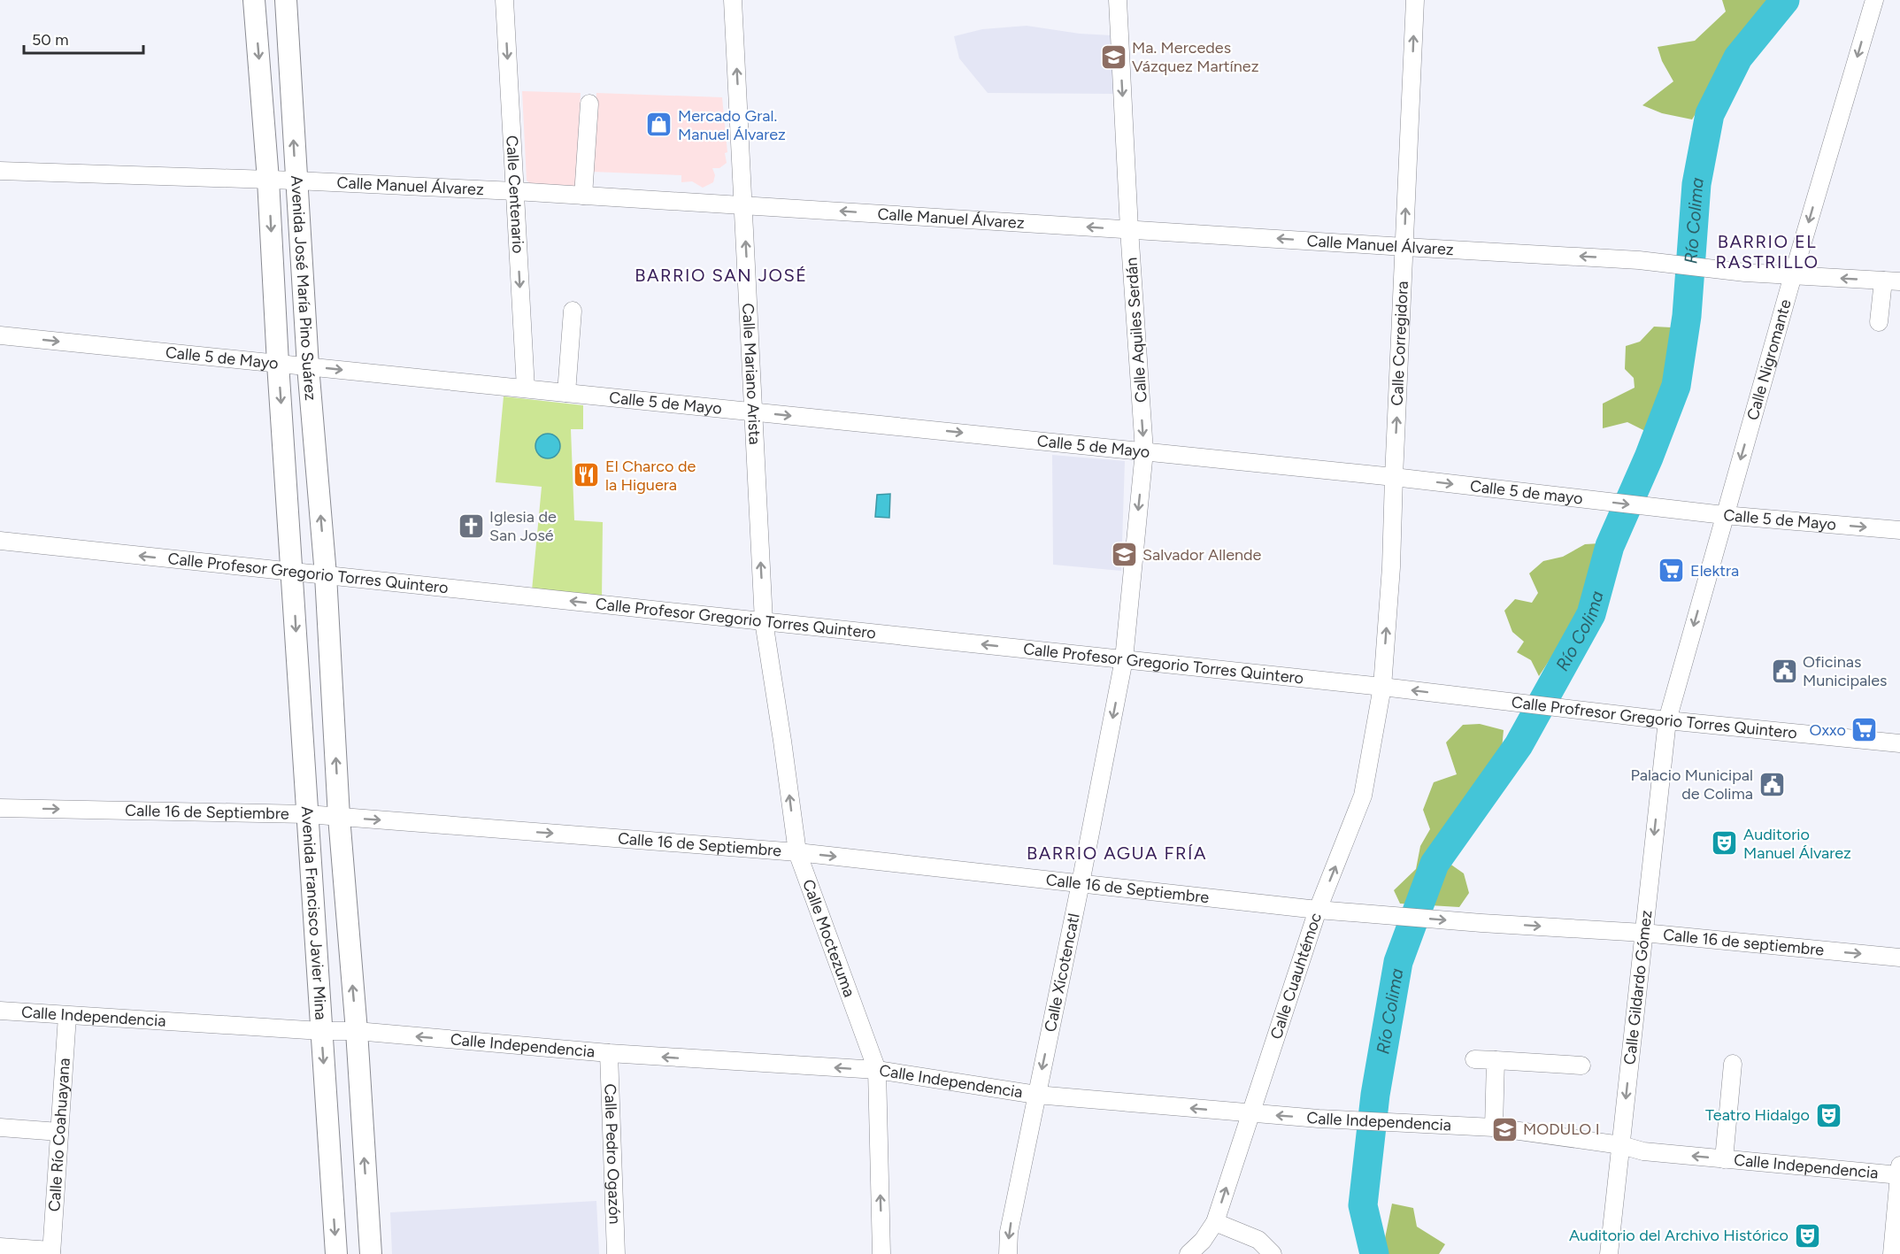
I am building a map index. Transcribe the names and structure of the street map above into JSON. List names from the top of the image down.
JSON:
{
  "streets": {
    "main road": ["Avenida José María Pino Suárez", "Avenida Francisco Javier Mina"],
    "street": [
      "Calle Manuel Álvarez",
      "Calle Centenario",
      "Calle Aquiles Serdán",
      "Calle Corregidora",
      "Calle 5 de Mayo",
      "Calle Nigromante",
      "Calle Mariano Arista",
      "Calle 5 de mayo",
      "Calle Profesor Gregorio Torres Quintero",
      "Calle Profresor Gregorio Torres Quintero",
      "Calle 16 de Septiembre",
      "Calle Moctezuma",
      "Calle 16 de septiembre",
      "Calle Xicotencatl",
      "Calle Cuauhtémoc",
      "Calle Gildardo Gómez",
      "Calle Independencia",
      "Calle Río Coahuayana",
      "Calle Pedro Ogazón"
    ]
  },
  "crossings": [
    ["Calle Manuel Álvarez", "Calle Centenario"],
    ["Calle Manuel Álvarez", "Avenida José María Pino Suárez"],
    ["Calle Manuel Álvarez", "Calle Aquiles Serdán"],
    ["Calle Manuel Álvarez", "Calle Corregidora"],
    ["Calle Manuel Álvarez", "Calle Nigromante"],
    ["Calle Manuel Álvarez", "Calle Mariano Arista"],
    ["Calle Centenario", "Calle 5 de Mayo"],
    ["Avenida José María Pino Suárez", "Calle 5 de Mayo"],
    ["Avenida José María Pino Suárez", "Calle Profesor Gregorio Torres Quintero"],
    ["Avenida José María Pino Suárez", "Avenida Francisco Javier Mina"],
    ["Calle Aquiles Serdán", "Calle 5 de Mayo"],
    ["Calle Aquiles Serdán", "Calle Profesor Gregorio Torres Quintero"],
    ["Calle Aquiles Serdán", "Calle Xicotencatl"],
    ["Calle Corregidora", "Calle 5 de Mayo"],
    ["Calle Corregidora", "Calle 5 de mayo"],
    ["Calle Corregidora", "Calle Profesor Gregorio Torres Quintero"],
    ["Calle Corregidora", "Calle Cuauhtémoc"],
    ["Calle 5 de Mayo", "Calle Nigromante"],
    ["Calle 5 de Mayo", "Calle Mariano Arista"],
    ["Calle 5 de Mayo", "Calle 5 de mayo"],
    ["Calle Nigromante", "Calle Profresor Gregorio Torres Quintero"],
    ["Calle Nigromante", "Calle Gildardo Gómez"],
    ["Calle Mariano Arista", "Calle Profesor Gregorio Torres Quintero"],
    ["Calle Mariano Arista", "Calle Moctezuma"],
    ["Calle Profesor Gregorio Torres Quintero", "Calle Profresor Gregorio Torres Quintero"],
    ["Calle Profesor Gregorio Torres Quintero", "Avenida Francisco Javier Mina"],
    ["Calle Profesor Gregorio Torres Quintero", "Calle Moctezuma"],
    ["Calle Profesor Gregorio Torres Quintero", "Calle Xicotencatl"],
    ["Calle Profesor Gregorio Torres Quintero", "Calle Cuauhtémoc"],
    ["Calle Profresor Gregorio Torres Quintero", "Calle Gildardo Gómez"],
    ["Calle 16 de Septiembre", "Avenida Francisco Javier Mina"],
    ["Calle 16 de Septiembre", "Calle Moctezuma"],
    ["Calle 16 de Septiembre", "Calle 16 de septiembre"],
    ["Calle 16 de Septiembre", "Calle Xicotencatl"],
    ["Calle 16 de Septiembre", "Calle Cuauhtémoc"],
    ["Avenida Francisco Javier Mina", "Calle Independencia"],
    ["Calle Moctezuma", "Calle Independencia"],
    ["Calle 16 de septiembre", "Calle Gildardo Gómez"],
    ["Calle Xicotencatl", "Calle Independencia"],
    ["Calle Cuauhtémoc", "Calle Independencia"],
    ["Calle Gildardo Gómez", "Calle Independencia"],
    ["Calle Independencia", "Calle Río Coahuayana"],
    ["Calle Independencia", "Calle Pedro Ogazón"]
  ],
  "one_way": [
    "Calle Manuel Álvarez",
    "Calle Aquiles Serdán",
    "Calle Corregidora",
    "Calle 5 de Mayo",
    "Calle Nigromante",
    "Calle Mariano Arista",
    "Calle 5 de mayo",
    "Calle Profesor Gregorio Torres Quintero",
    "Calle 16 de Septiembre",
    "Calle Moctezuma",
    "Calle 16 de septiembre",
    "Calle Xicotencatl",
    "Calle Cuauhtémoc",
    "Calle Independencia"
  ],
  "districts": ["BARRIO EL RASTRILLO", "BARRIO SAN JOSÉ", "BARRIO AGUA FRÍA"],
  "water": ["Río Colima"],
  "places": {
    "school or university": ["Ma. Mercedes Vázquez Martínez", "Salvador Allende", "MODULO I"],
    "shop": ["Mercado Gral. Manuel Álvarez"],
    "restaurant": ["El Charco de la Higuera"],
    "church": ["Iglesia de San José"],
    "supermarket": ["Elektra", "Oxxo"],
    "public building": ["Oficinas Municipales", "Palacio Municipal de Colima"],
    "theatre": ["Auditorio Manuel Álvarez", "Teatro Hidalgo", "Auditorio del Archivo Histórico"]
  },
  "scale_bar": "50 m"
}
